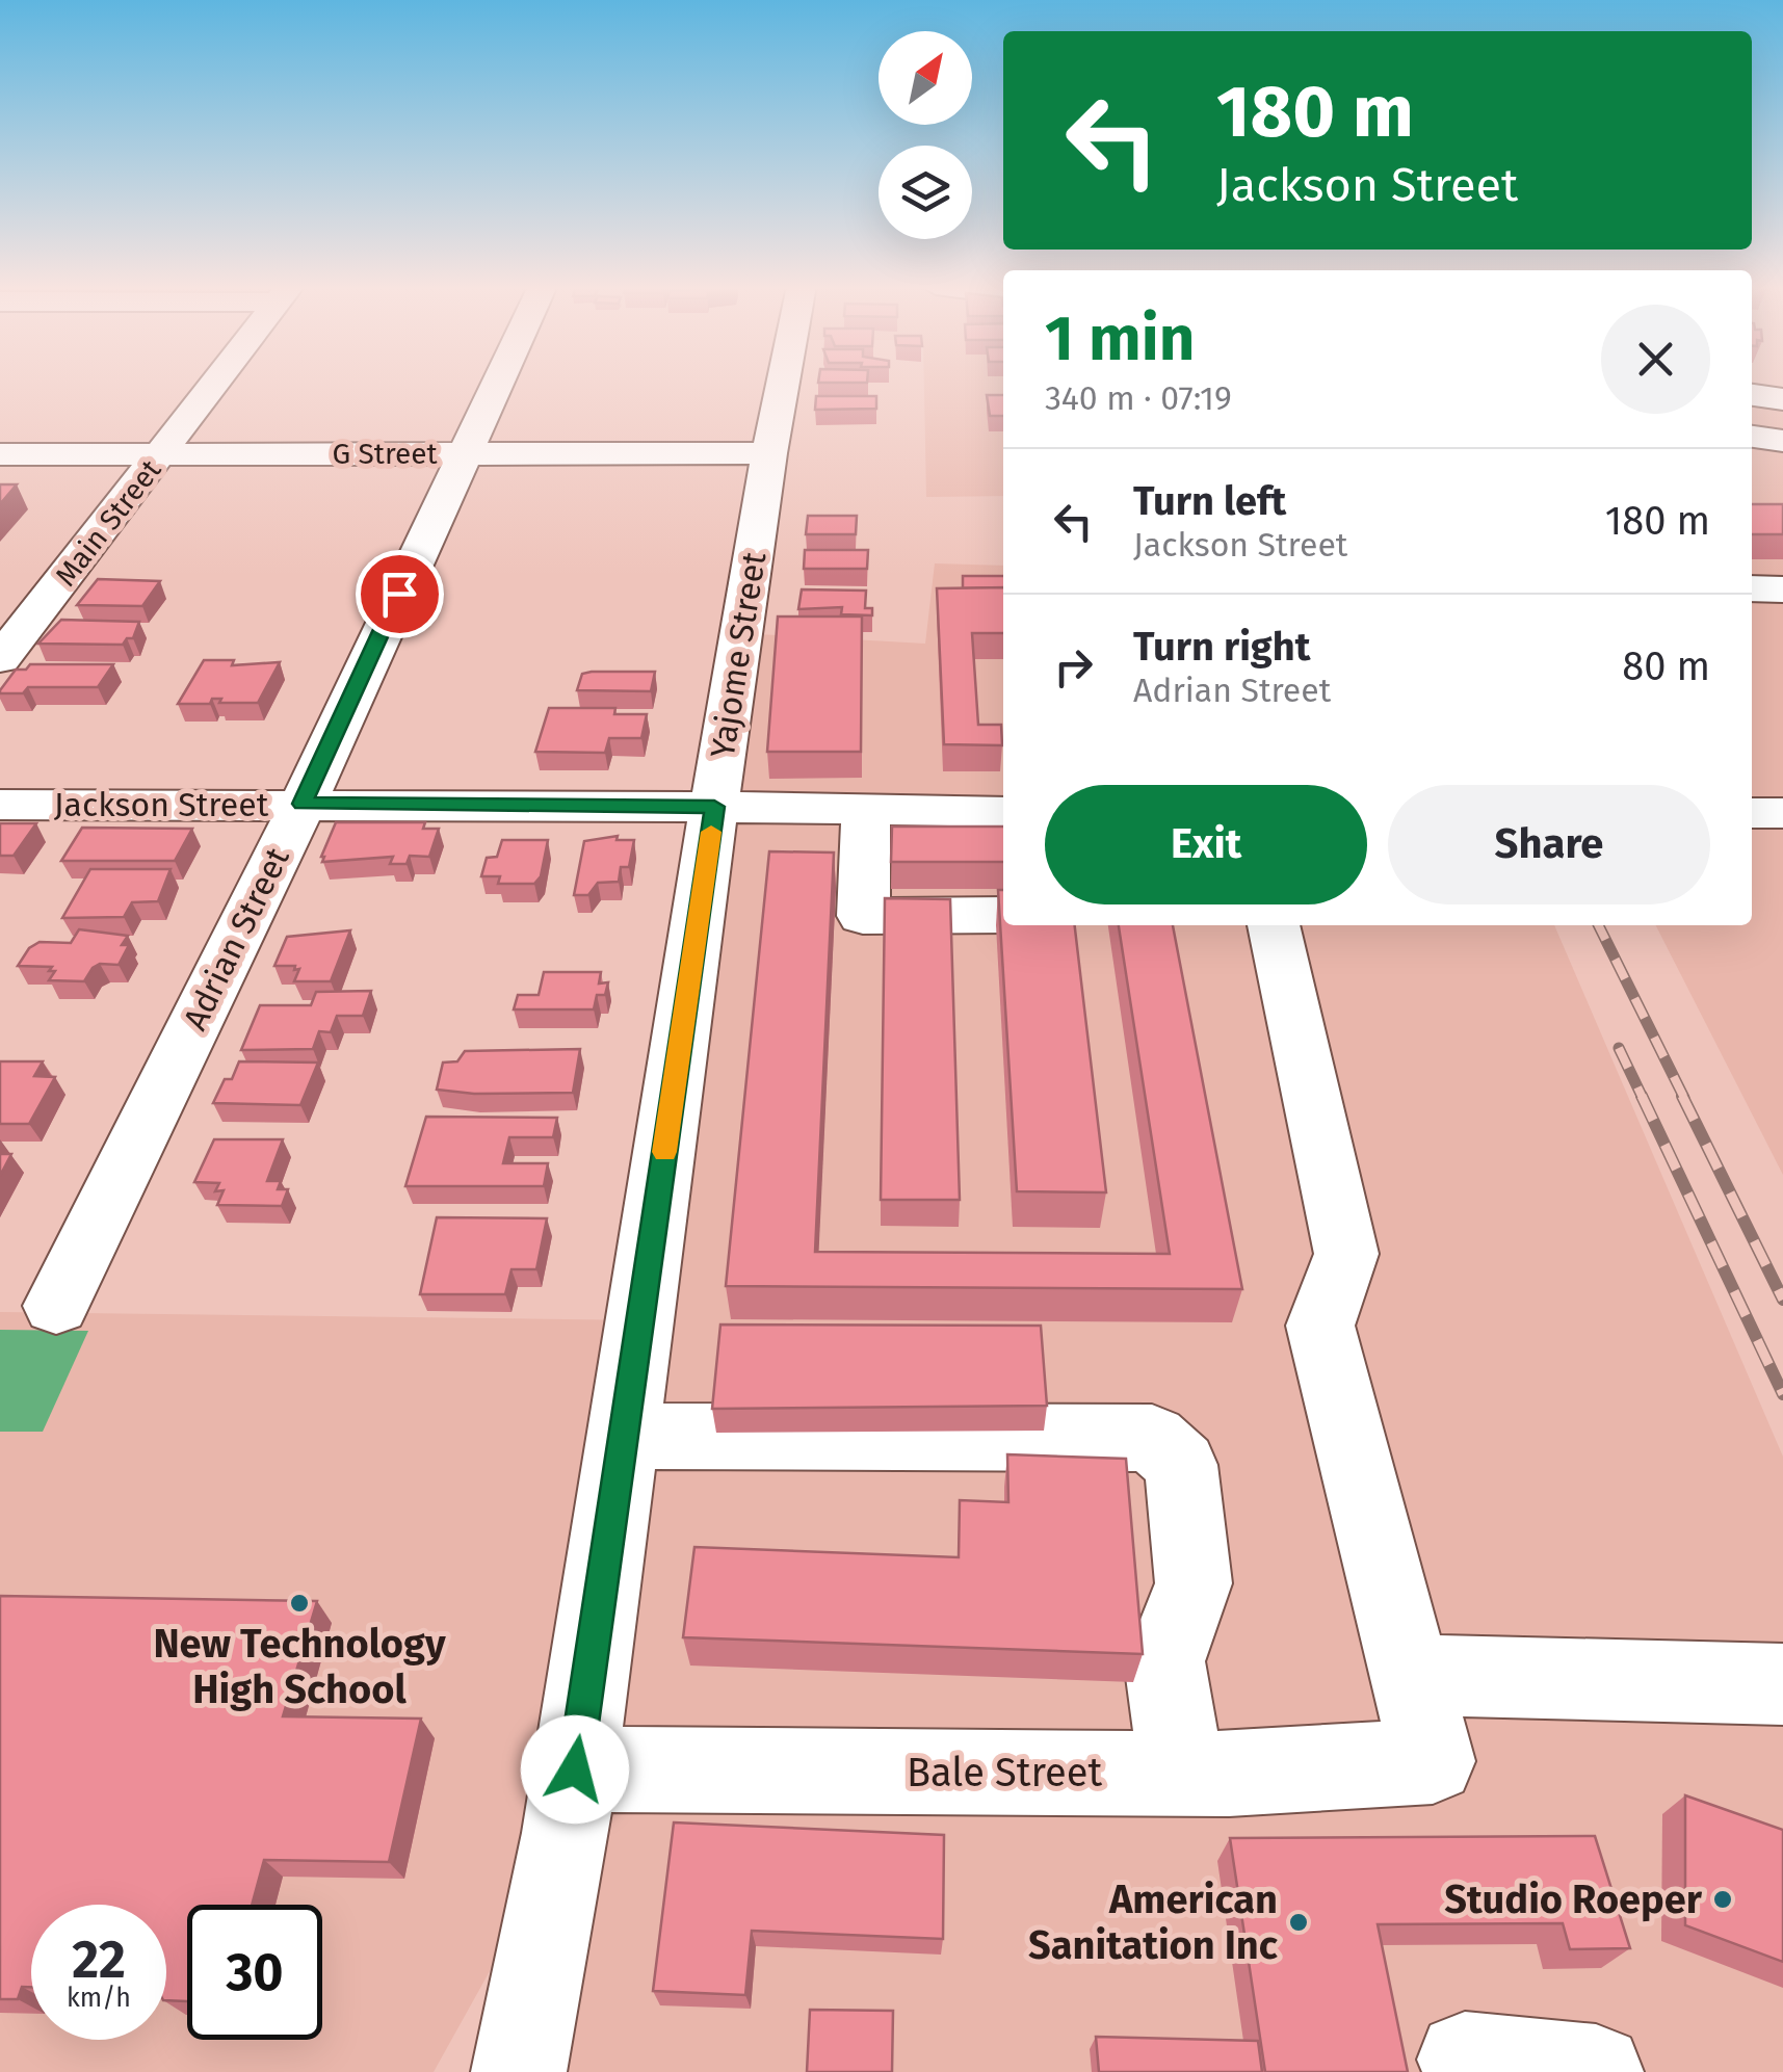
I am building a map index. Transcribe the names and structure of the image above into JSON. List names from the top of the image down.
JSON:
{
  "streets": {
    "street": [
      "G Street",
      "Main Street",
      "Yajome Street",
      "Jackson Street",
      "Adrian Street",
      "Bale Street"
    ]
  },
  "crossings": [
    ["G Street", "Main Street"],
    ["G Street", "Yajome Street"],
    ["G Street", "Adrian Street"],
    ["Yajome Street", "Jackson Street"],
    ["Yajome Street", "Bale Street"],
    ["Jackson Street", "Adrian Street"]
  ],
  "places": ["New Technology High School", "Studio Roeper", "American Sanitation Inc"],
  "north": "top right",
  "page": {
    "turn": ["180 m", "Jackson Street"],
    "heading": ["1 min", "340 m · 07:19"],
    "list": [
      {
        "name": "Turn left",
        "note": "Jackson Street",
        "value": "180 m"
      },
      {
        "name": "Turn right",
        "note": "Adrian Street",
        "value": "80 m"
      }
    ],
    "buttons": ["Exit", "Share"],
    "speed": "22 km/h",
    "limit": "30"
  }
}
